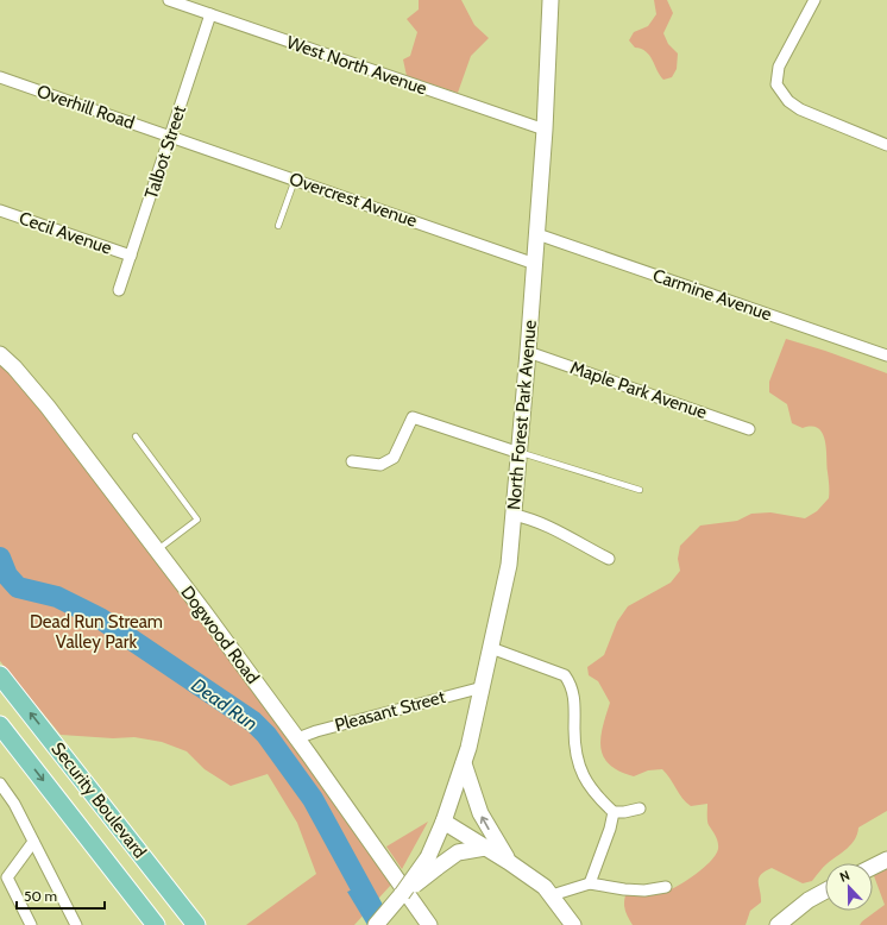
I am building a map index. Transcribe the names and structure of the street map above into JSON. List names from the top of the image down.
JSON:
{
  "streets": {
    "main road": ["North Forest Park Avenue", "Dogwood Road", "Security Boulevard"],
    "street": [
      "West North Avenue",
      "Overhill Road",
      "Talbot Street",
      "Overcrest Avenue",
      "Cecil Avenue",
      "Carmine Avenue",
      "Maple Park Avenue",
      "Pleasant Street"
    ]
  },
  "crossings": [
    ["West North Avenue", "Talbot Street"],
    ["West North Avenue", "North Forest Park Avenue"],
    ["Overhill Road", "Talbot Street"],
    ["Overhill Road", "Overcrest Avenue"],
    ["Talbot Street", "Overcrest Avenue"],
    ["Talbot Street", "Cecil Avenue"],
    ["Overcrest Avenue", "North Forest Park Avenue"],
    ["Carmine Avenue", "North Forest Park Avenue"],
    ["Maple Park Avenue", "North Forest Park Avenue"],
    ["North Forest Park Avenue", "Pleasant Street"],
    ["Dogwood Road", "Pleasant Street"]
  ],
  "water": ["Dead Run"],
  "parks": ["Dead Run Stream Valley Park"],
  "scale_bar": "50 m",
  "north": "top"
}
